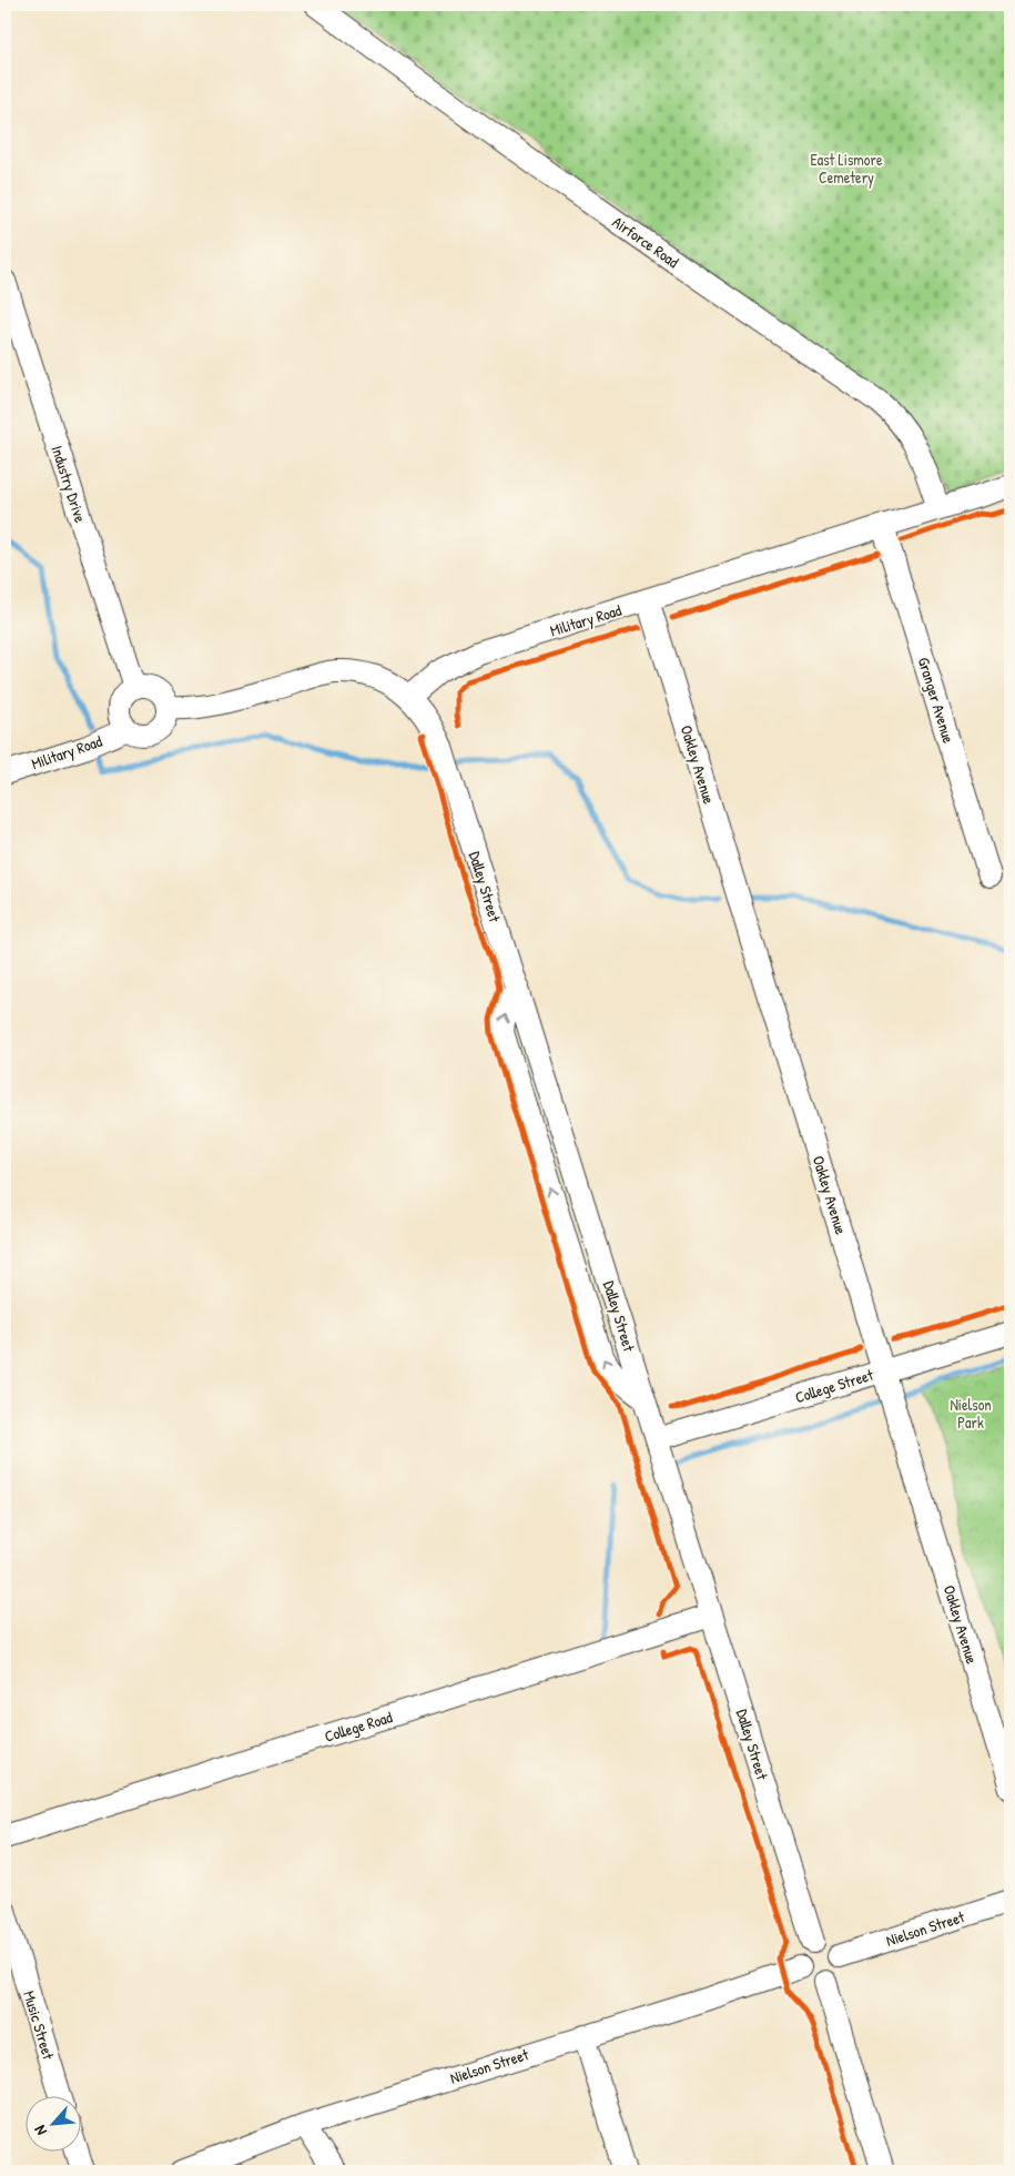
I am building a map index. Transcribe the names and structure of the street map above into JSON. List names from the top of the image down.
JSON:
{
  "streets": {
    "street": [
      "Airforce Road",
      "Industry Drive",
      "Military Road",
      "Granger Avenue",
      "Oakley Avenue",
      "Dalley Street",
      "College Street",
      "College Road",
      "Nielson Street",
      "Music Street"
    ]
  },
  "crossings": [
    ["Airforce Road", "Military Road"],
    ["Industry Drive", "Military Road"],
    ["Military Road", "Granger Avenue"],
    ["Military Road", "Oakley Avenue"],
    ["Military Road", "Dalley Street"],
    ["Oakley Avenue", "College Street"],
    ["Dalley Street", "College Street"],
    ["Dalley Street", "College Road"],
    ["Dalley Street", "Nielson Street"]
  ],
  "parks": ["East Lismore Cemetery", "Nielson Park"],
  "north": "bottom left"
}
